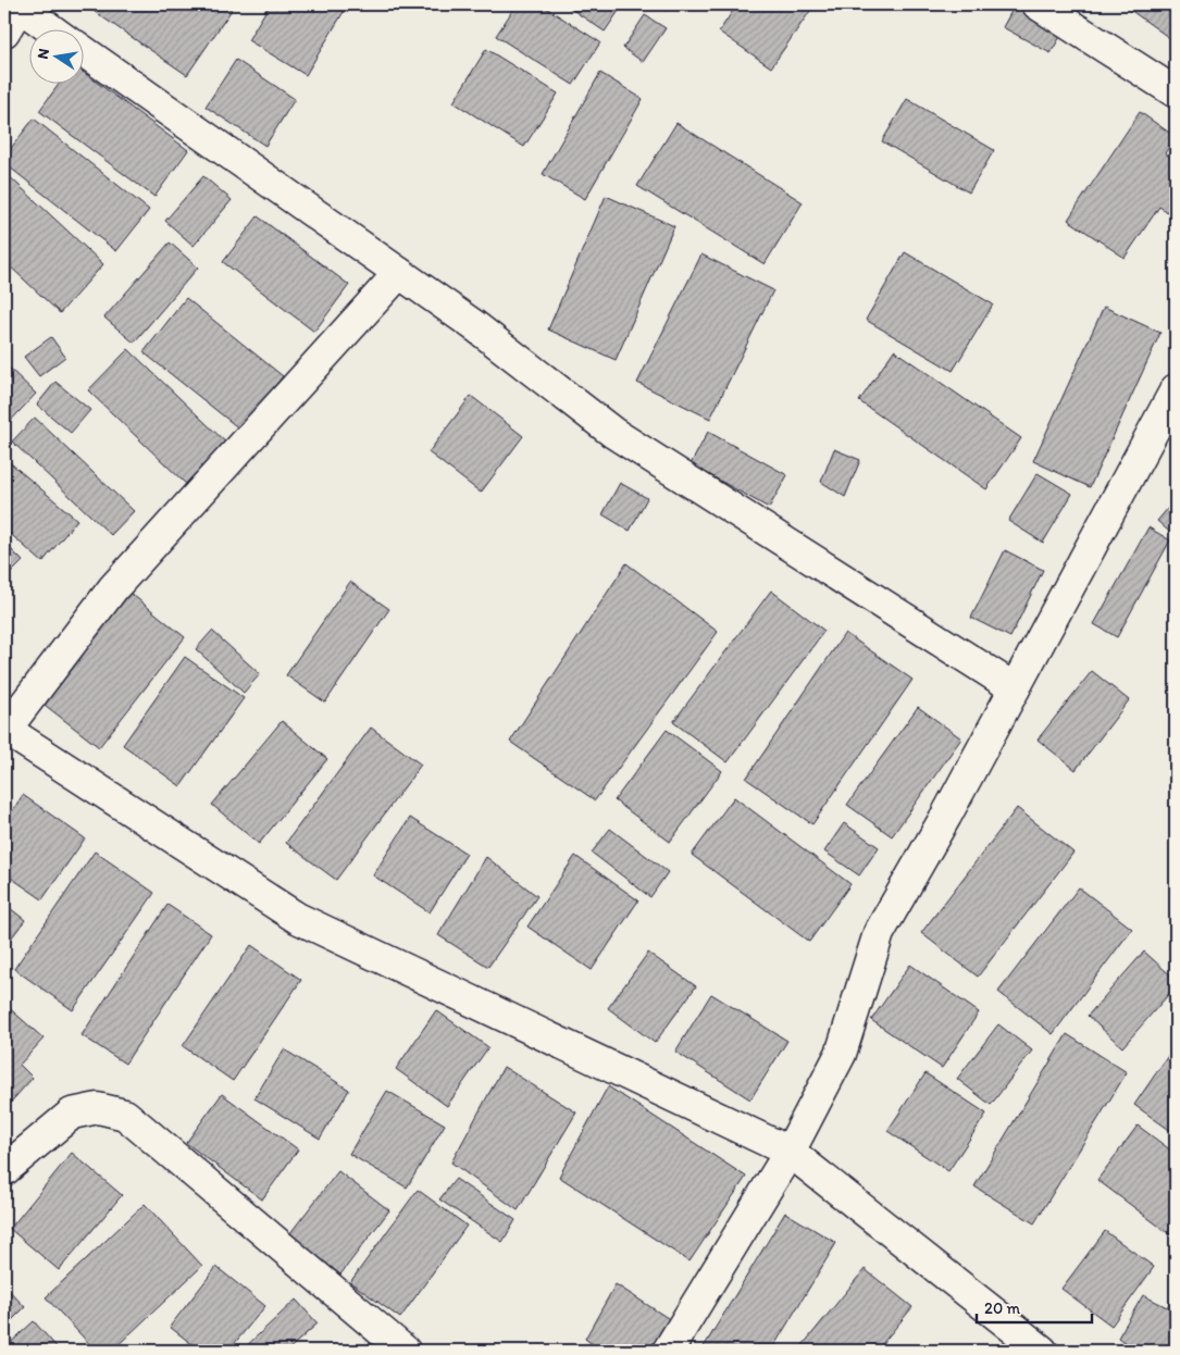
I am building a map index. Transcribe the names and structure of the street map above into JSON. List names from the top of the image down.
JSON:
{
  "scale_bar": "20 m",
  "north": "left"
}
